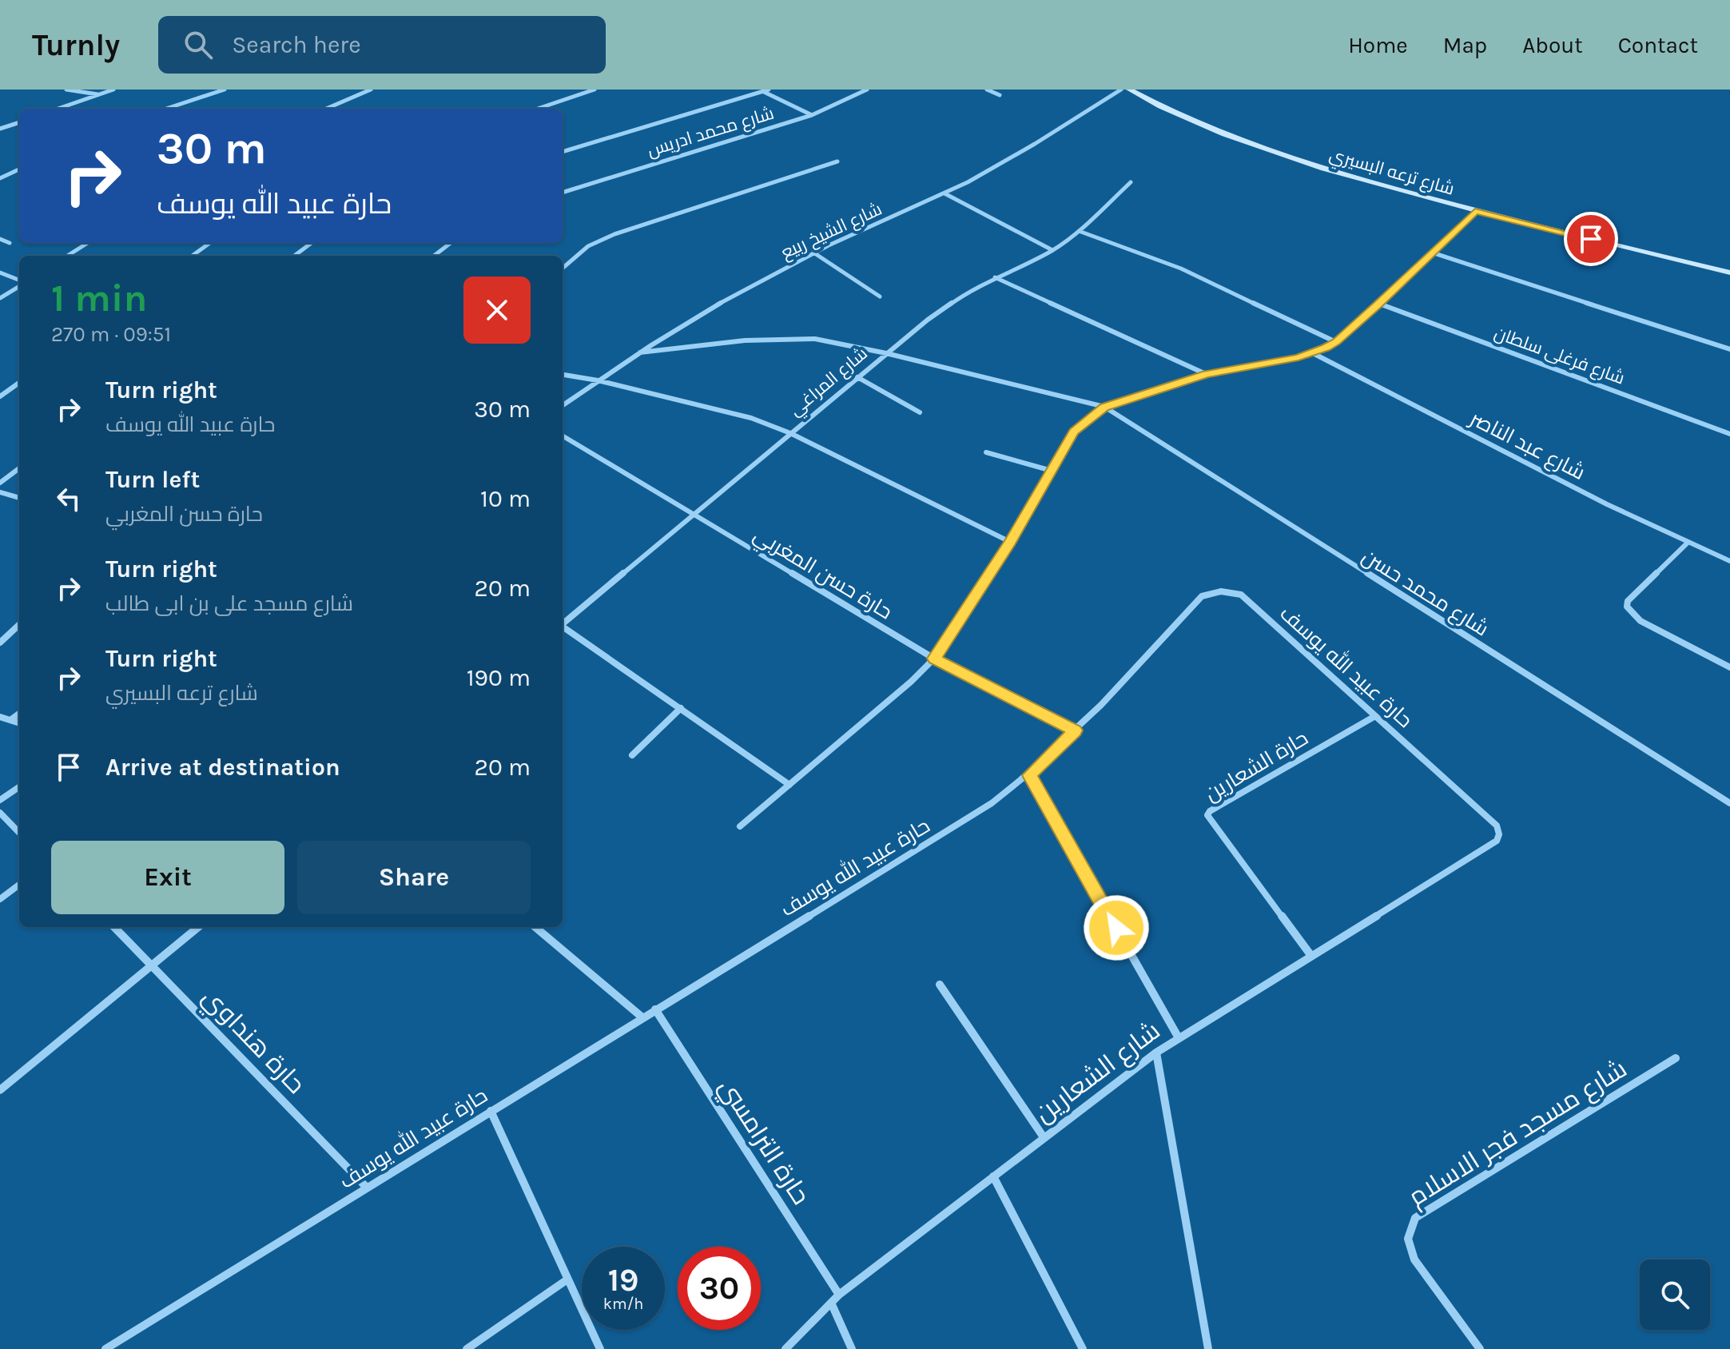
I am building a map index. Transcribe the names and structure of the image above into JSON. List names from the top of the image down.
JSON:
{
  "streets": {
    "street": [
      "شارع محمد ادريس",
      "شارع ترعه البسيري",
      "شارع الشيخ ربيع",
      "شارع فرغلى سلطان",
      "شارع المراغي",
      "شارع عبد الناصر",
      "حارة حسن المغربي",
      "شارع محمد حسن",
      "حارة عبيد الله يوسف",
      "حارة الشعارين",
      "حارة هنداوي",
      "شارع الشعارين",
      "شارع مسجد فجر الاسلام",
      "حارة الترامسي"
    ]
  },
  "crossings": [
    ["شارع المراغي", "حارة حسن المغربي"],
    ["حارة حسن المغربي", "حارة عبيد الله يوسف"],
    ["حارة عبيد الله يوسف", "حارة الشعارين"],
    ["حارة عبيد الله يوسف", "حارة هنداوي"],
    ["حارة عبيد الله يوسف", "شارع الشعارين"],
    ["حارة عبيد الله يوسف", "حارة الترامسي"],
    ["حارة الشعارين", "شارع الشعارين"],
    ["شارع الشعارين", "حارة الترامسي"]
  ],
  "page": {
    "header": "Turnly",
    "search": "Search here",
    "nav": [
      "Home",
      "Map",
      "About",
      "Contact"
    ],
    "turn": ["30 m", "حارة عبيد الله يوسف"],
    "heading": ["1 min", "270 m · 09:51"],
    "list": [
      {
        "name": "Turn right",
        "note": "حارة عبيد الله يوسف",
        "value": "30 m"
      },
      {
        "name": "Turn left",
        "note": "حارة حسن المغربي",
        "value": "10 m"
      },
      {
        "name": "Turn right",
        "note": "شارع مسجد على بن ابى طالب",
        "value": "20 m"
      },
      {
        "name": "Turn right",
        "note": "شارع ترعه البسيري",
        "value": "190 m"
      },
      {
        "name": "Arrive at destination",
        "value": "20 m"
      }
    ],
    "buttons": ["Exit", "Share"],
    "speed": "19 km/h",
    "limit": "30"
  }
}
